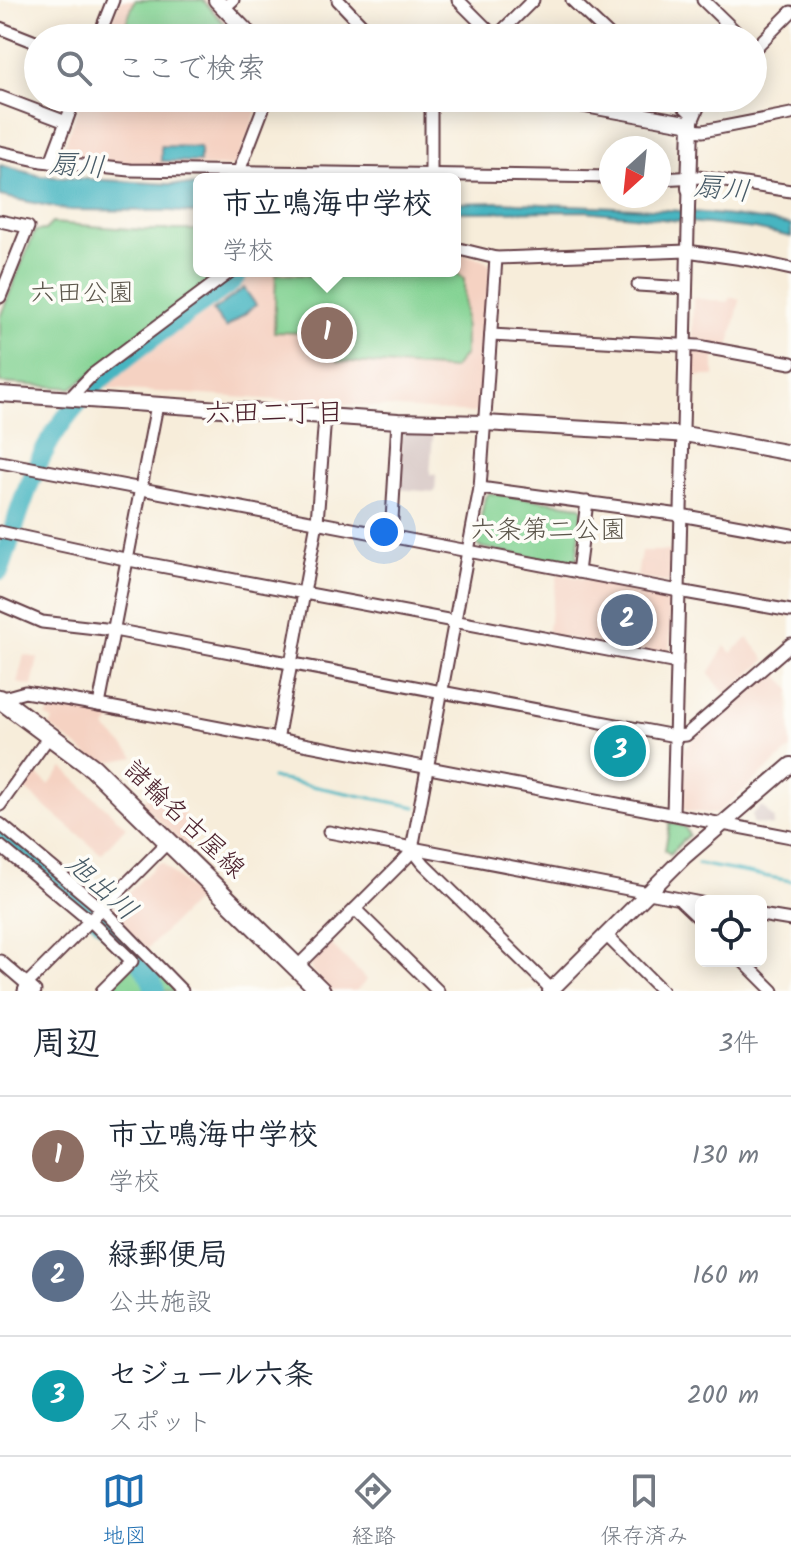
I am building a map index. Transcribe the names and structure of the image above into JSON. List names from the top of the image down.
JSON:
{
  "streets": {
    "main road": ["諸輪名古屋線"]
  },
  "districts": ["六田二丁目"],
  "water": ["扇川", "旭出川"],
  "parks": ["六田公園", "六条第二公園"],
  "north": "bottom left",
  "page": {
    "search": "ここで検索",
    "popup": ["市立鳴海中学校", "学校"],
    "pins": ["1", "2", "3"],
    "heading": ["周辺", "3件"],
    "list": [
      {
        "mark": "1",
        "name": "市立鳴海中学校",
        "note": "学校",
        "value": "130 m"
      },
      {
        "mark": "2",
        "name": "緑郵便局",
        "note": "公共施設",
        "value": "160 m"
      },
      {
        "mark": "3",
        "name": "セジュール六条",
        "note": "スポット",
        "value": "200 m"
      }
    ],
    "nav": ["地図", "経路", "保存済み"]
  }
}
